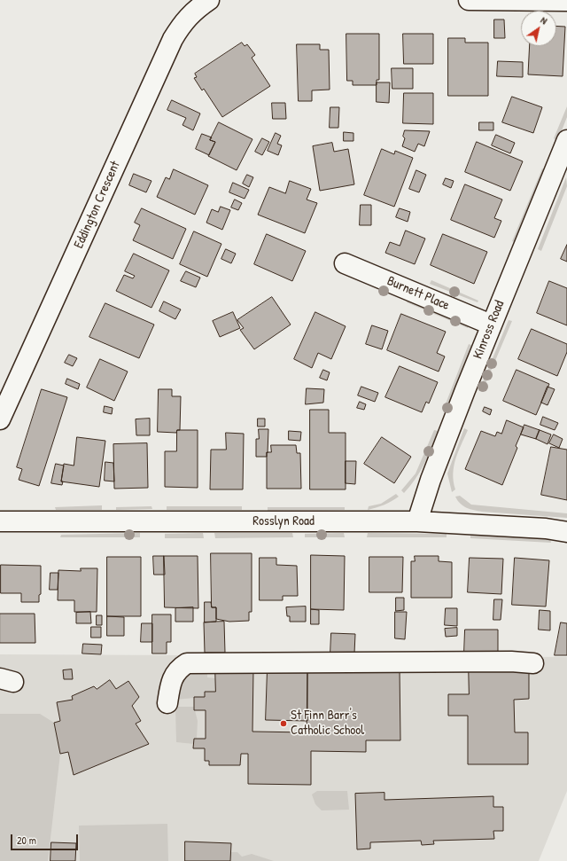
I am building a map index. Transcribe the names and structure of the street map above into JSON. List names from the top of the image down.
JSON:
{
  "streets": {
    "street": [
      "Eddington Crescent",
      "Burnett Place",
      "Kinross Road",
      "Rosslyn Road"
    ]
  },
  "crossings": [
    ["Burnett Place", "Kinross Road"],
    ["Kinross Road", "Rosslyn Road"]
  ],
  "places": ["St Finn Barr's Catholic School"],
  "scale_bar": "20 m",
  "north": "top right"
}
